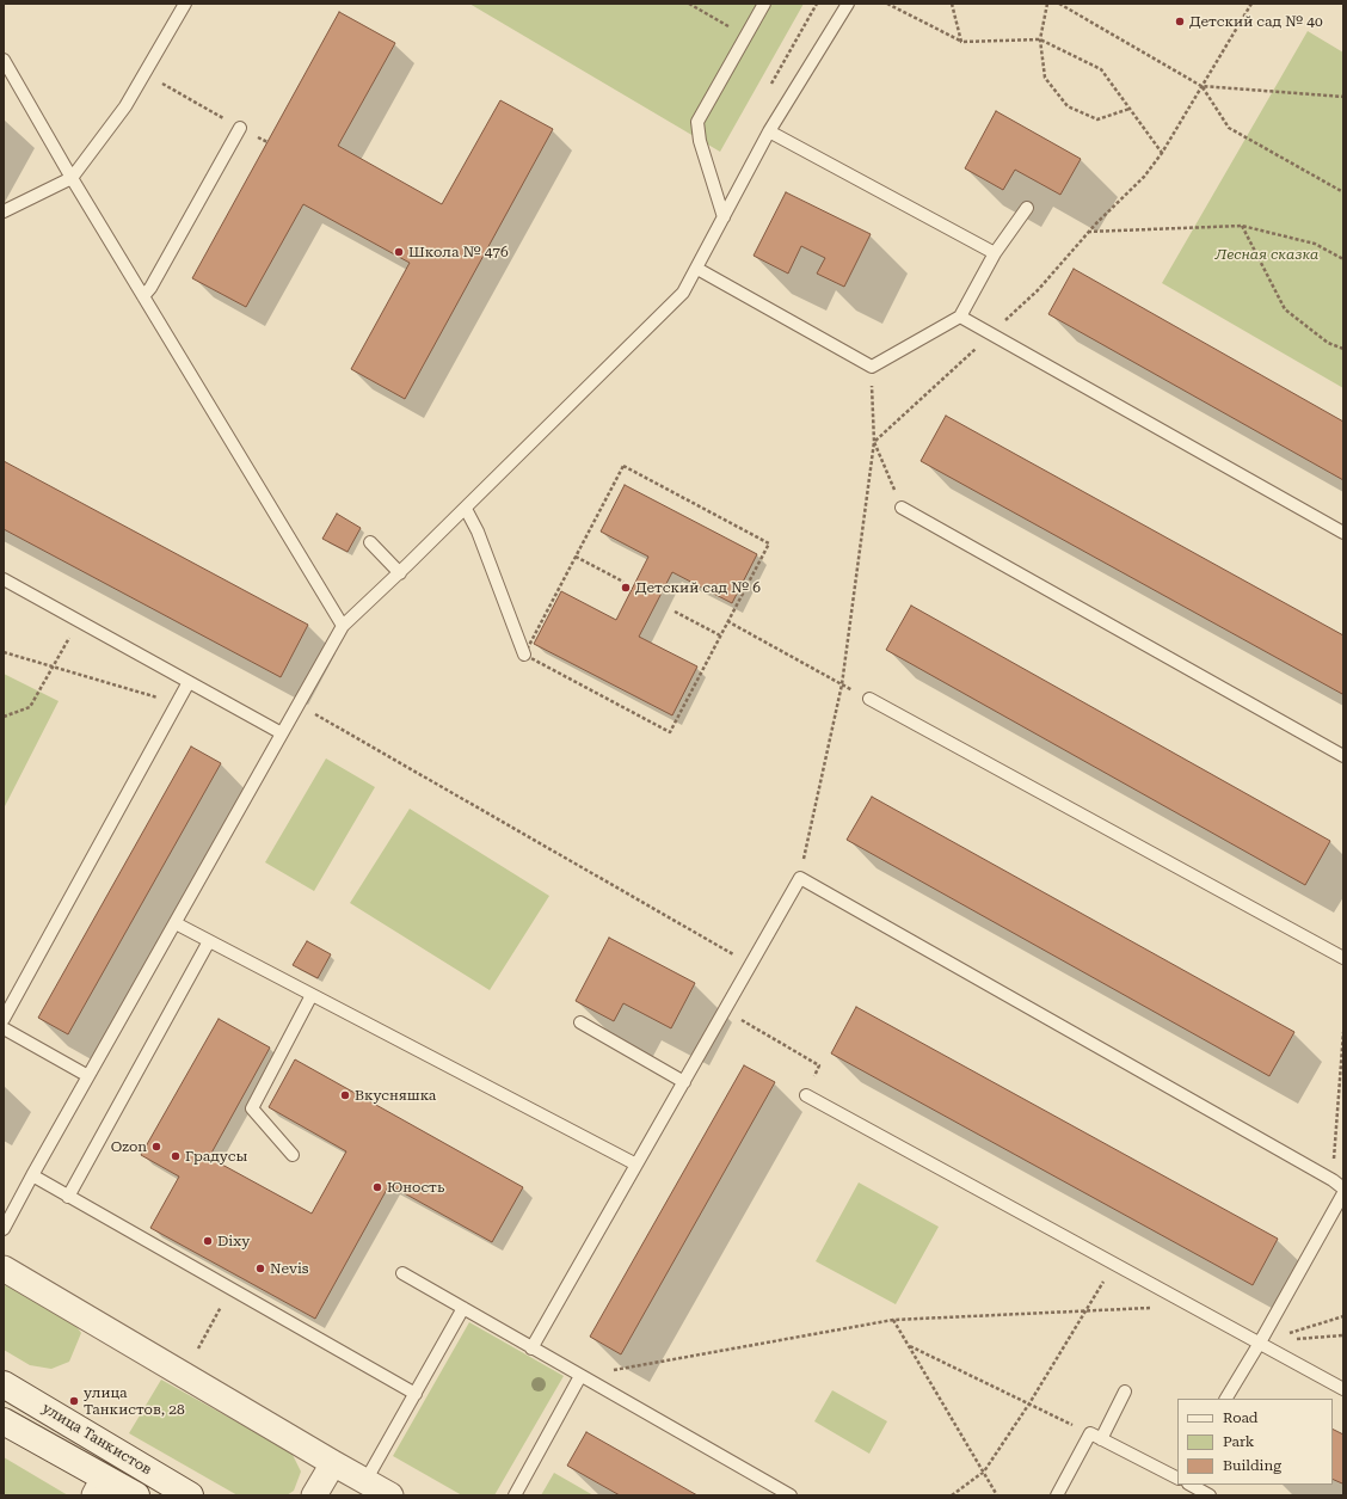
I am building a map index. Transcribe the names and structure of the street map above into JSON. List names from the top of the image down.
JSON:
{
  "streets": {
    "main road": ["улица Танкистов"]
  },
  "parks": ["Лесная сказка"],
  "places": [
    "Детский сад № 40",
    "Школа № 476",
    "Детский сад № 6",
    "Вкусняшка",
    "Ozon",
    "Градусы",
    "Юность",
    "Dixy",
    "Nevis",
    "улица Танкистов, 28"
  ],
  "legend": ["Road", "Park", "Building"]
}
